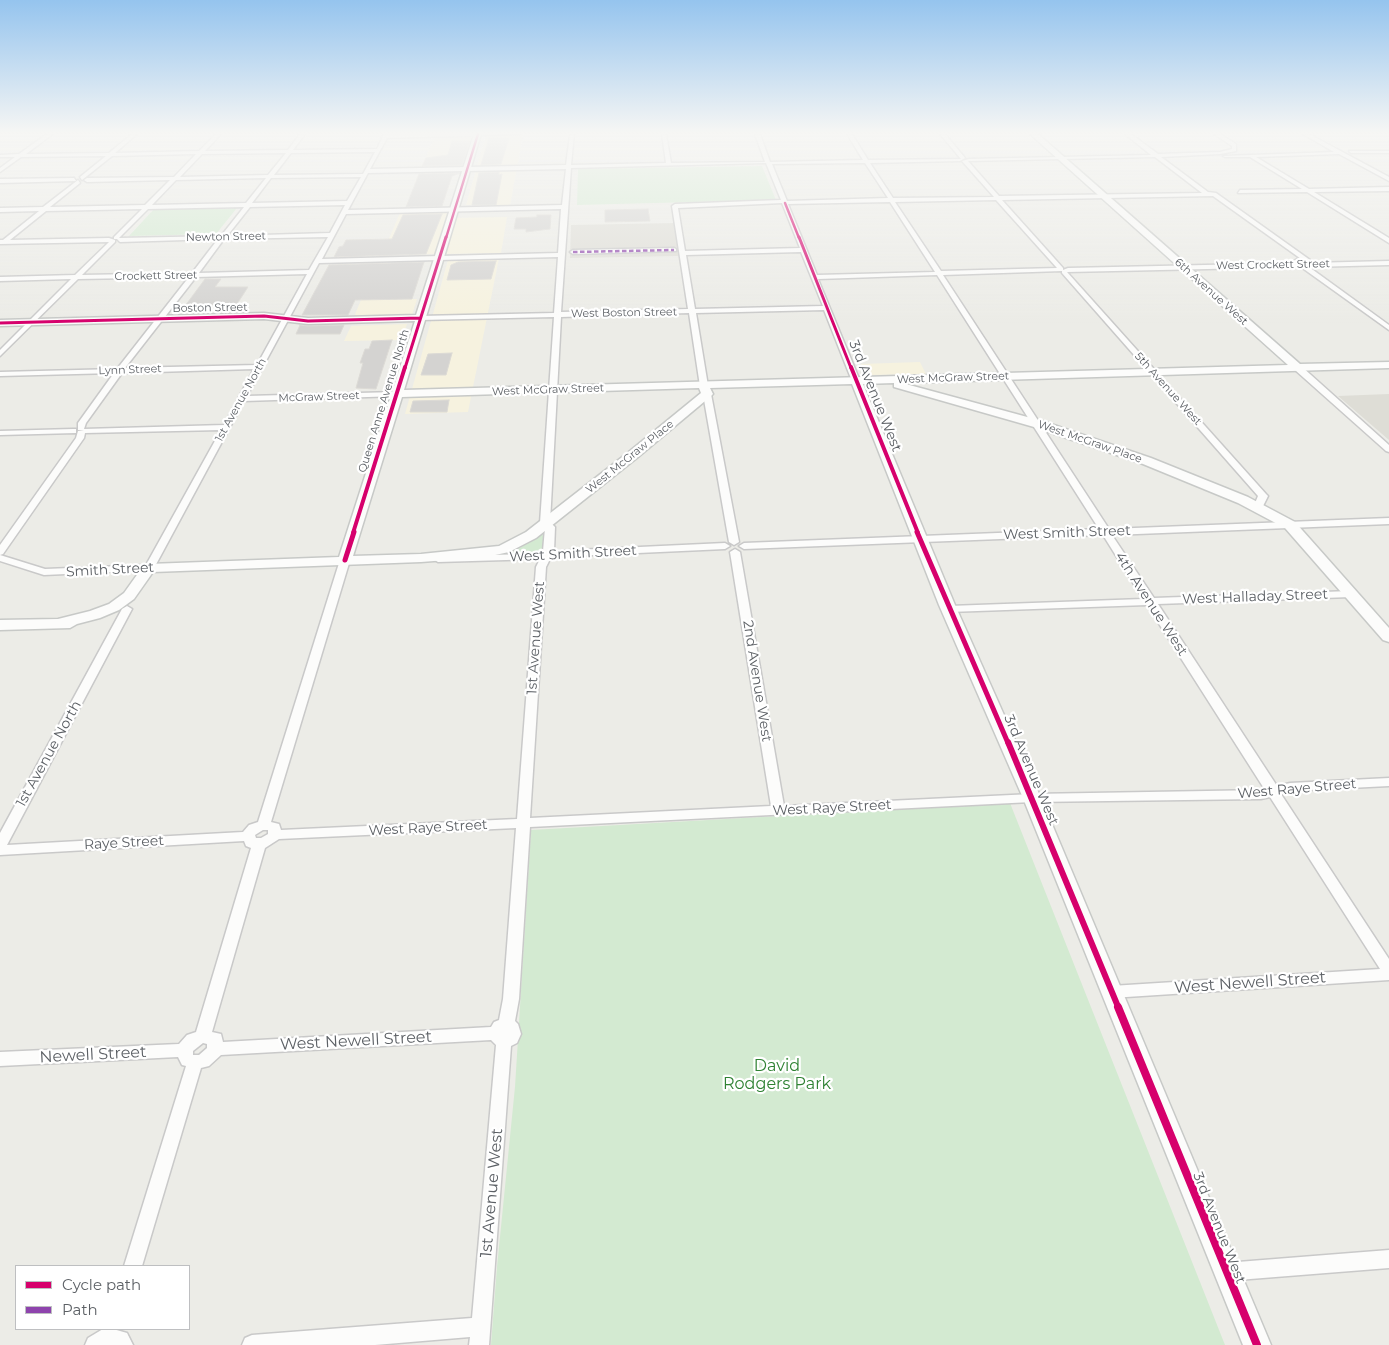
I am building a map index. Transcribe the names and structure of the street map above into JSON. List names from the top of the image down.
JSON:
{
  "streets": {
    "street": [
      "Newton Street",
      "West Crockett Street",
      "Crockett Street",
      "6th Avenue West",
      "Boston Street",
      "West Boston Street",
      "Lynn Street",
      "West McGraw Street",
      "5th Avenue West",
      "3rd Avenue West",
      "McGraw Street",
      "1st Avenue North",
      "Queen Anne Avenue North",
      "West McGraw Place",
      "West Smith Street",
      "Smith Street",
      "West Halladay Street",
      "4th Avenue West",
      "1st Avenue West",
      "2nd Avenue West",
      "West Raye Street",
      "Raye Street",
      "West Newell Street",
      "Newell Street"
    ]
  },
  "crossings": [
    ["Newton Street", "1st Avenue North"],
    ["West Crockett Street", "6th Avenue West"],
    ["West Crockett Street", "5th Avenue West"],
    ["West Crockett Street", "3rd Avenue West"],
    ["West Crockett Street", "4th Avenue West"],
    ["Crockett Street", "1st Avenue North"],
    ["6th Avenue West", "West McGraw Street"],
    ["Boston Street", "West Boston Street"],
    ["Boston Street", "1st Avenue North"],
    ["Boston Street", "Queen Anne Avenue North"],
    ["West Boston Street", "3rd Avenue West"],
    ["West Boston Street", "Queen Anne Avenue North"],
    ["West Boston Street", "1st Avenue West"],
    ["West Boston Street", "2nd Avenue West"],
    ["Lynn Street", "1st Avenue North"],
    ["West McGraw Street", "5th Avenue West"],
    ["West McGraw Street", "3rd Avenue West"],
    ["West McGraw Street", "McGraw Street"],
    ["West McGraw Street", "Queen Anne Avenue North"],
    ["West McGraw Street", "West McGraw Place"],
    ["West McGraw Street", "4th Avenue West"],
    ["West McGraw Street", "1st Avenue West"],
    ["West McGraw Street", "2nd Avenue West"],
    ["5th Avenue West", "West McGraw Place"],
    ["3rd Avenue West", "West Smith Street"],
    ["3rd Avenue West", "West Halladay Street"],
    ["3rd Avenue West", "West Raye Street"],
    ["3rd Avenue West", "West Newell Street"],
    ["McGraw Street", "1st Avenue North"],
    ["McGraw Street", "Queen Anne Avenue North"],
    ["1st Avenue North", "Smith Street"],
    ["Queen Anne Avenue North", "West Smith Street"],
    ["Queen Anne Avenue North", "Smith Street"],
    ["West McGraw Place", "West Smith Street"],
    ["West McGraw Place", "4th Avenue West"],
    ["West McGraw Place", "1st Avenue West"],
    ["West McGraw Place", "2nd Avenue West"],
    ["West Smith Street", "Smith Street"],
    ["West Smith Street", "4th Avenue West"],
    ["West Smith Street", "1st Avenue West"],
    ["West Smith Street", "2nd Avenue West"],
    ["West Halladay Street", "4th Avenue West"],
    ["4th Avenue West", "West Raye Street"],
    ["4th Avenue West", "West Newell Street"],
    ["1st Avenue West", "West Raye Street"],
    ["1st Avenue West", "West Newell Street"],
    ["2nd Avenue West", "West Raye Street"],
    ["West Newell Street", "Newell Street"]
  ],
  "parks": ["David Rodgers Park"],
  "legend": ["Cycle path", "Path"]
}
